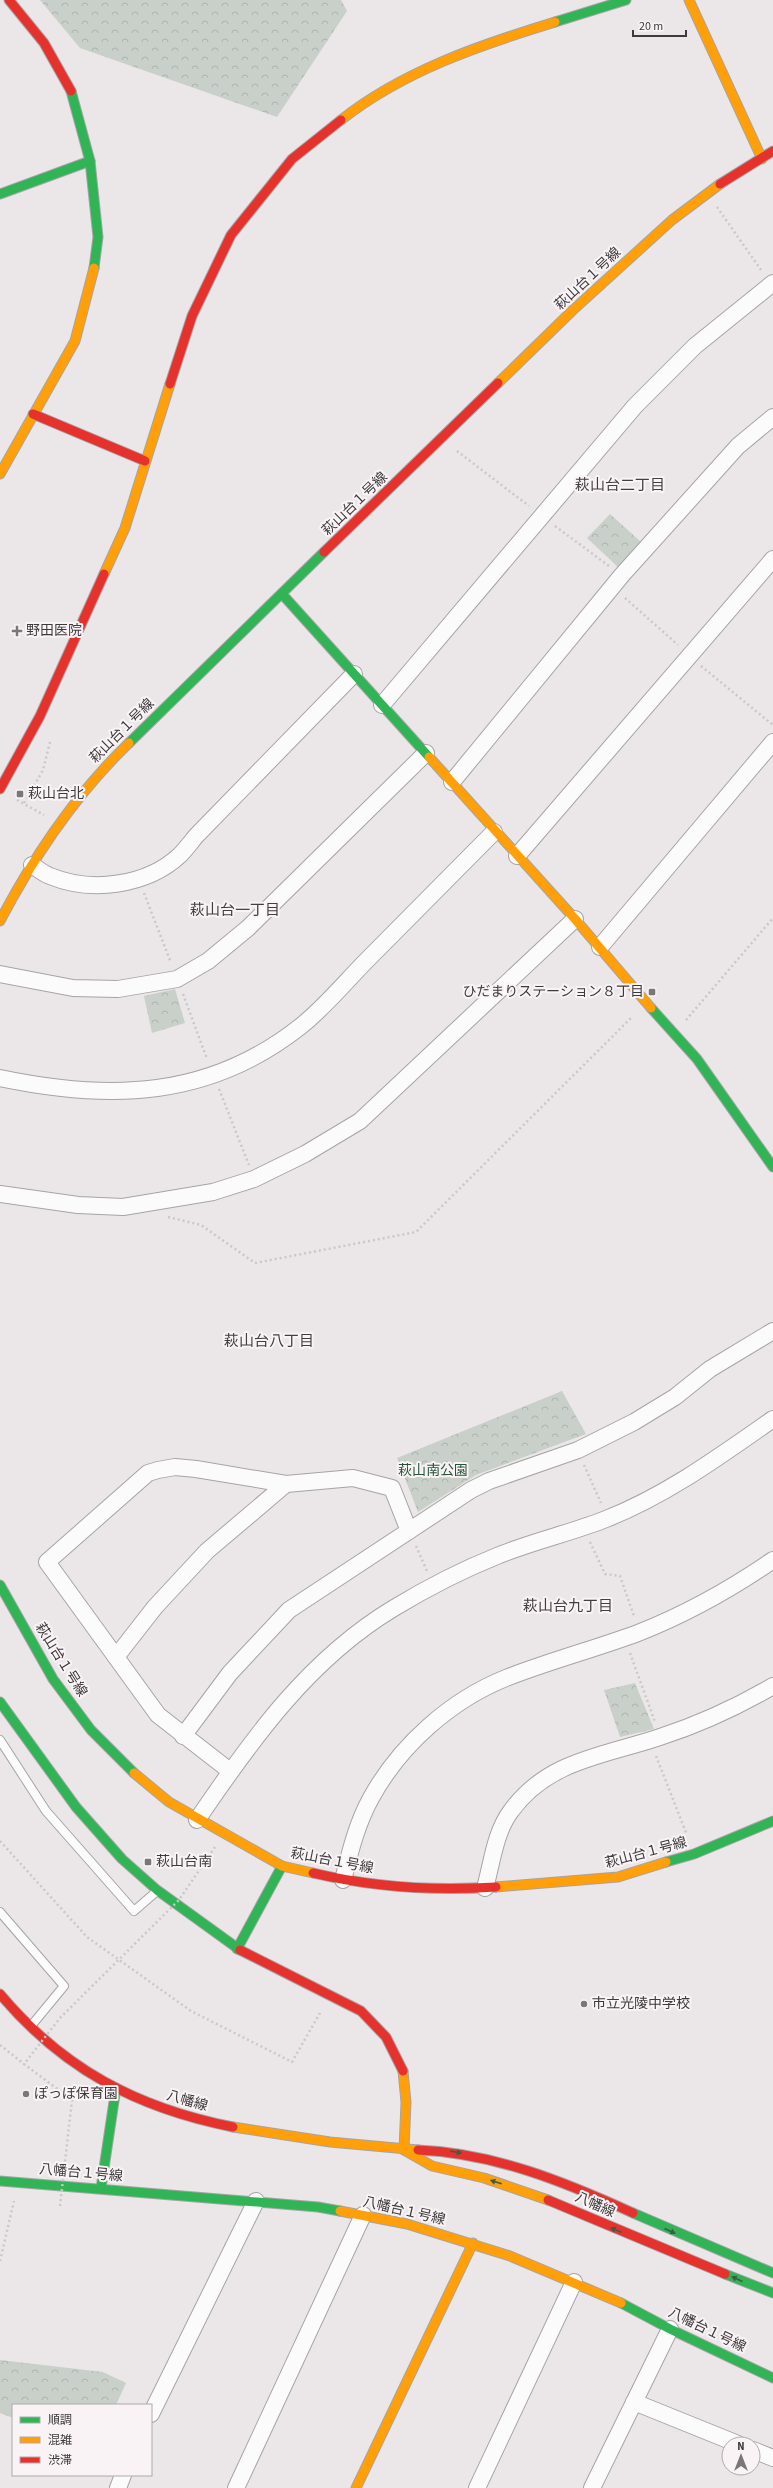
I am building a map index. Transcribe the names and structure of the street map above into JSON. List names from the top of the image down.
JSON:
{
  "streets": {
    "street": ["萩山台１号線", "八幡線", "八幡台１号線"]
  },
  "districts": [
    "萩山台二丁目",
    "萩山台一丁目",
    "萩山台八丁目",
    "萩山台九丁目"
  ],
  "parks": ["萩山南公園"],
  "places": {
    "health": ["野田医院"],
    "transit": ["萩山台北", "ひだまりステーション８丁目", "萩山台南"],
    "other": ["市立光陵中学校", "ぽっぽ保育園"]
  },
  "legend": ["順調", "混雑", "渋滞"],
  "scale_bar": "20 m",
  "north": "top"
}
